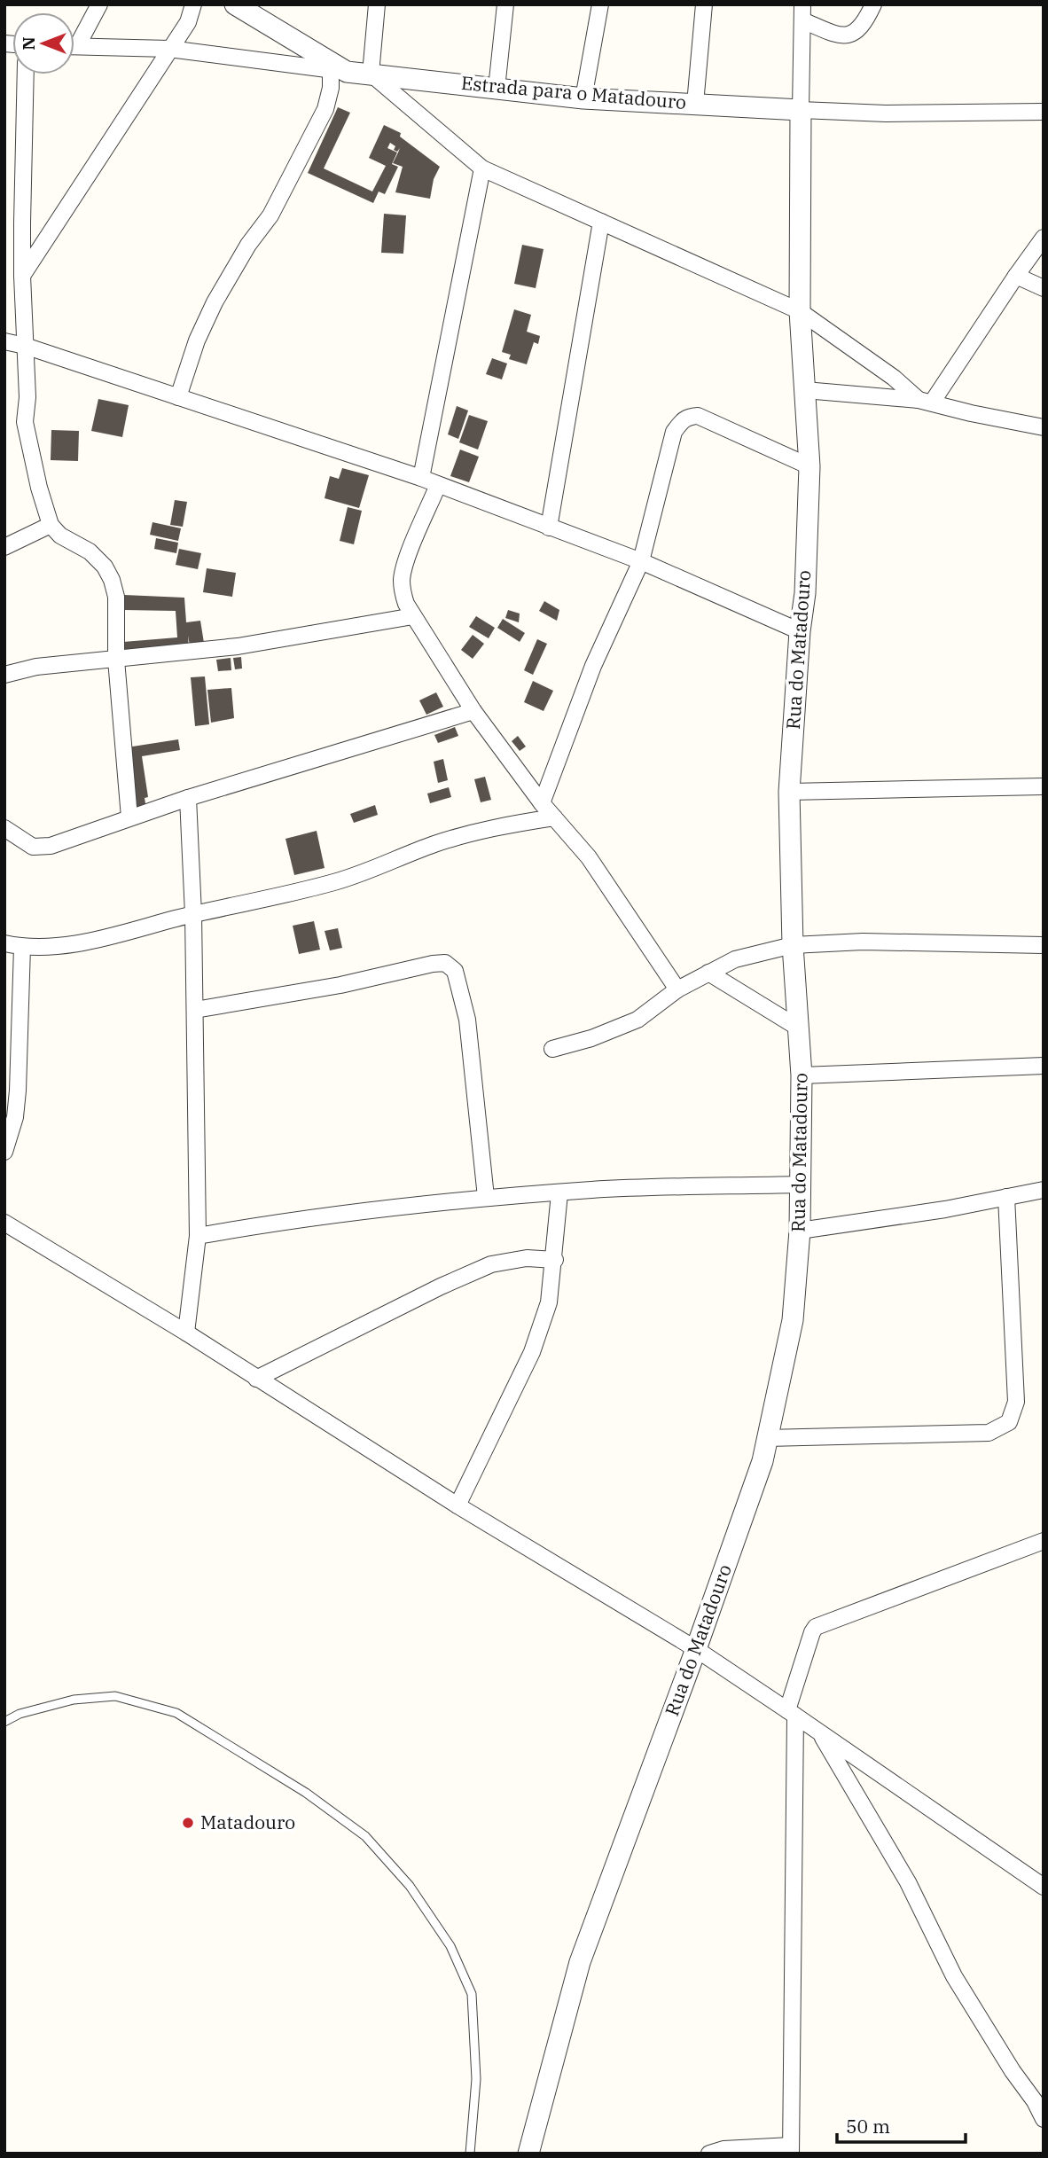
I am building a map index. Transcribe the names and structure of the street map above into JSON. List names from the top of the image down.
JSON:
{
  "streets": {
    "street": ["Estrada para o Matadouro", "Rua do Matadouro"]
  },
  "crossings": [
    ["Estrada para o Matadouro", "Rua do Matadouro"]
  ],
  "places": ["Matadouro"],
  "scale_bar": "50 m",
  "north": "left"
}
